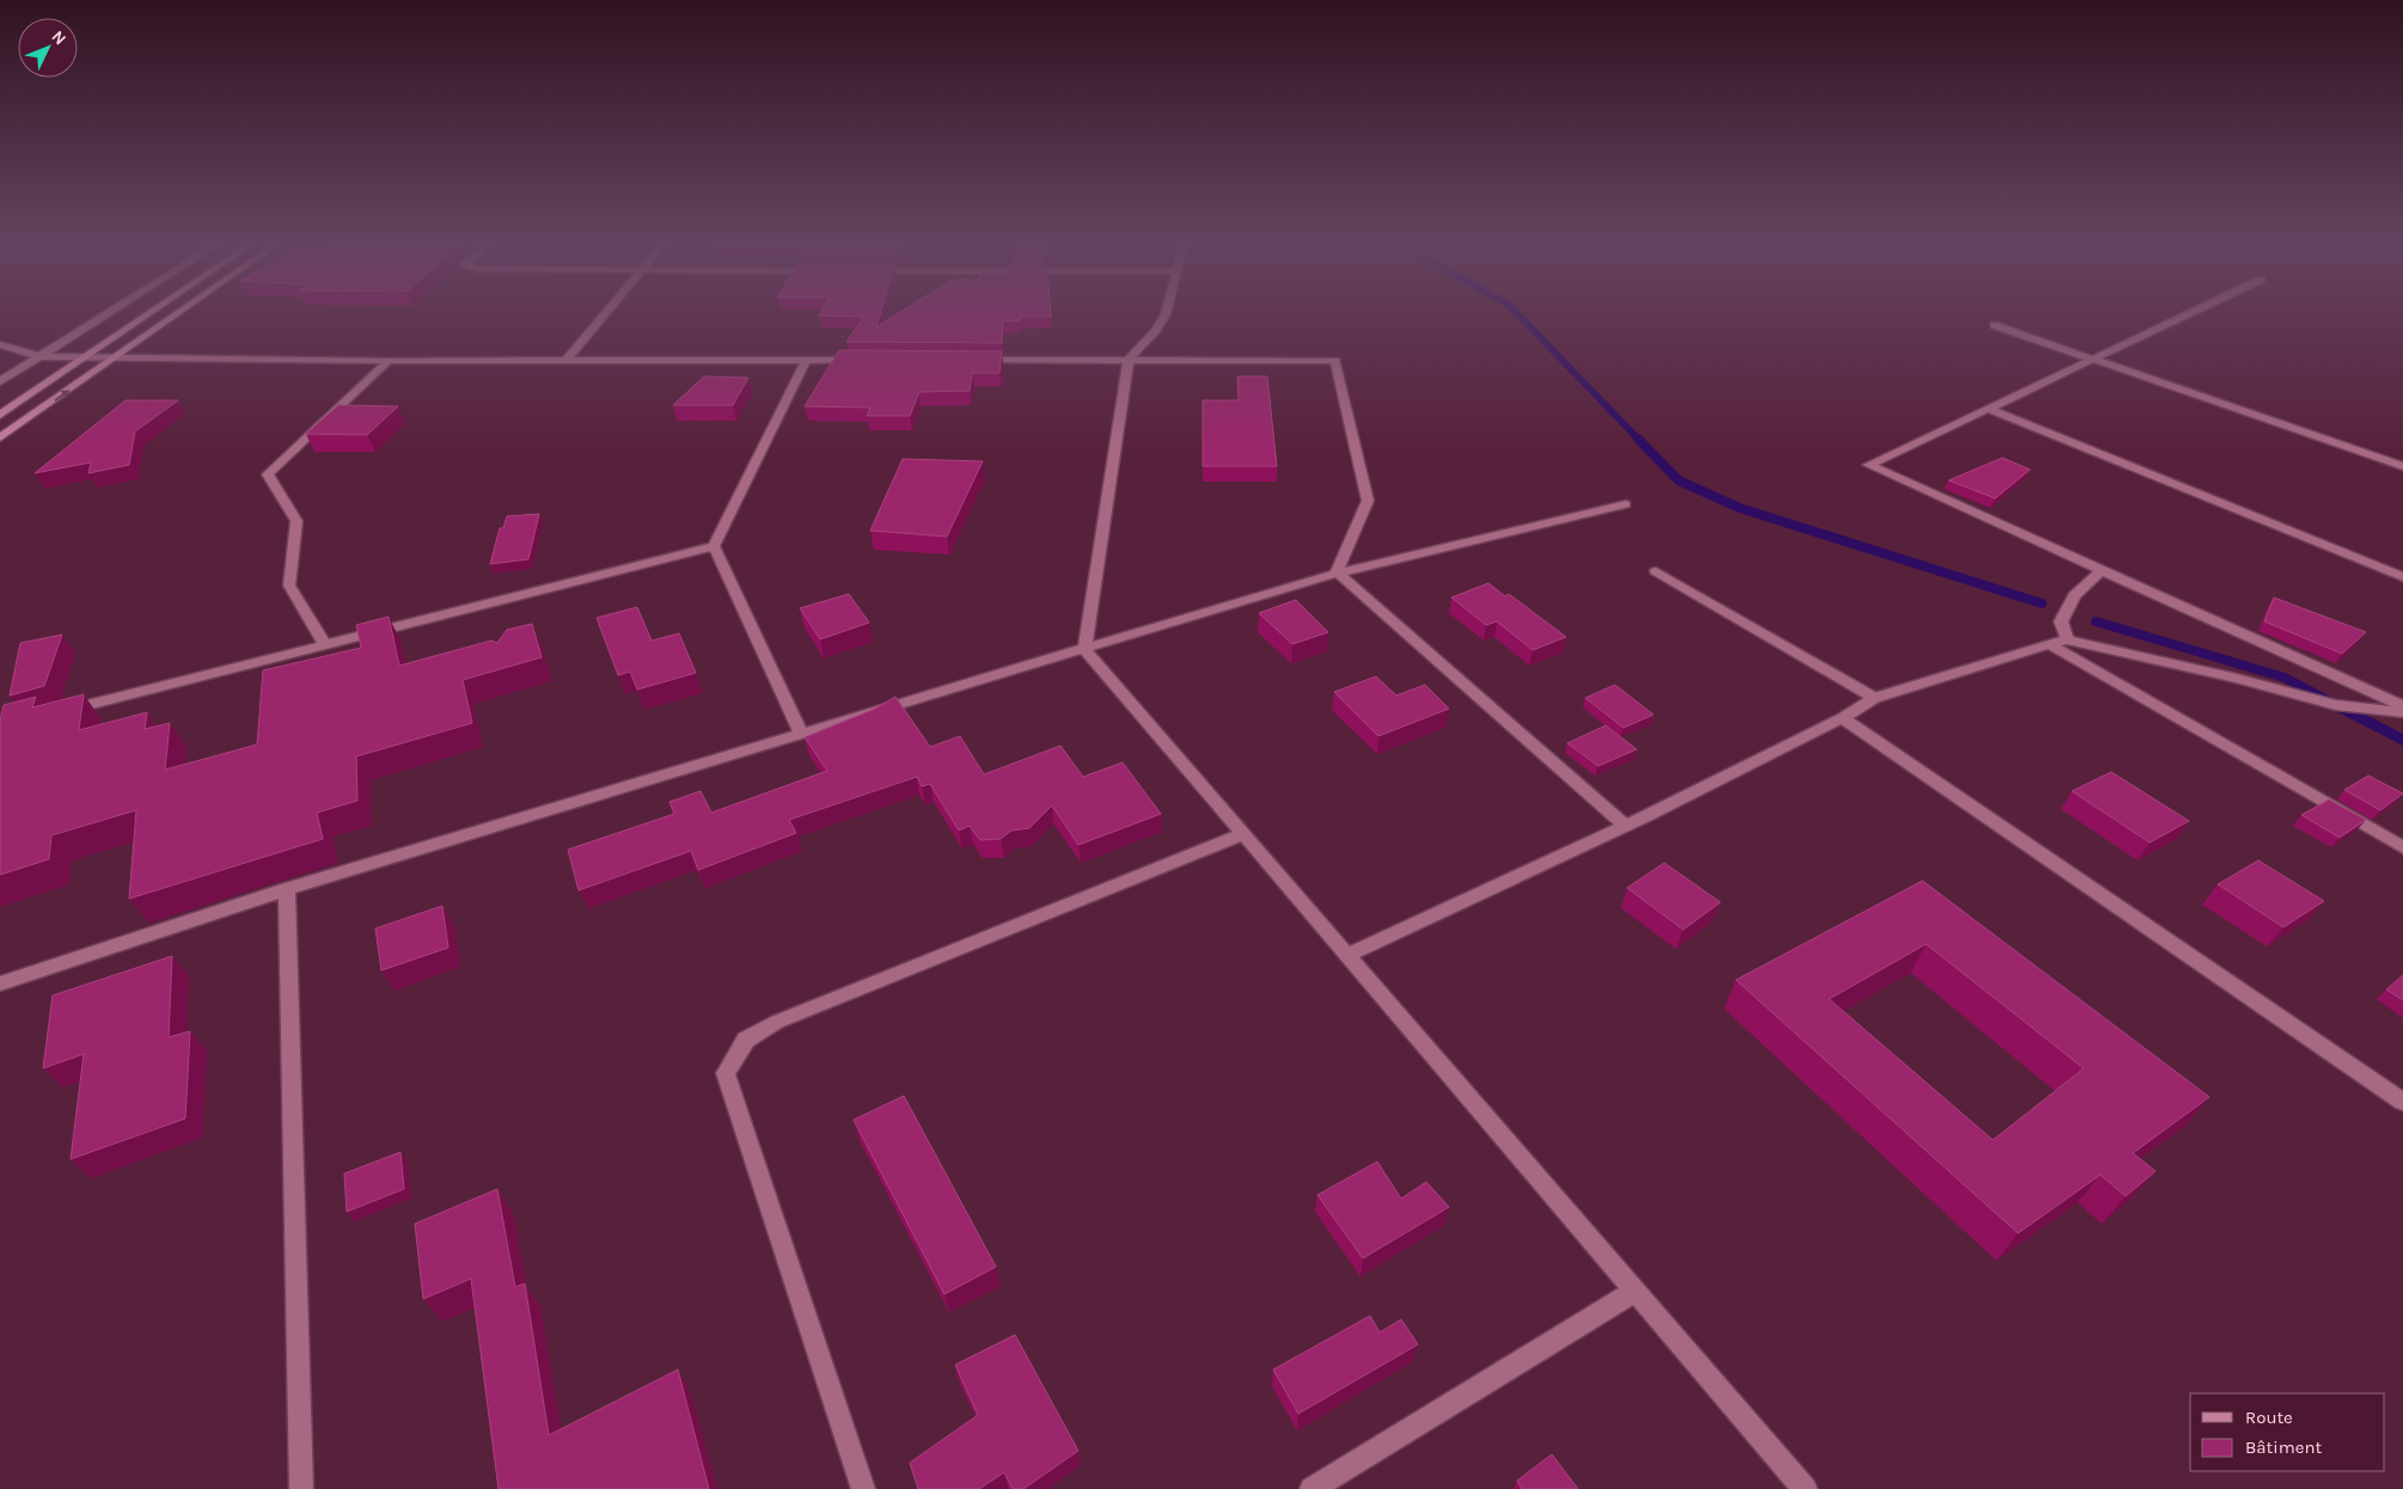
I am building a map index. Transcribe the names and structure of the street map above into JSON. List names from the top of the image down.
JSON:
{
  "legend": ["Route", "Bâtiment"],
  "north": "top right"
}
